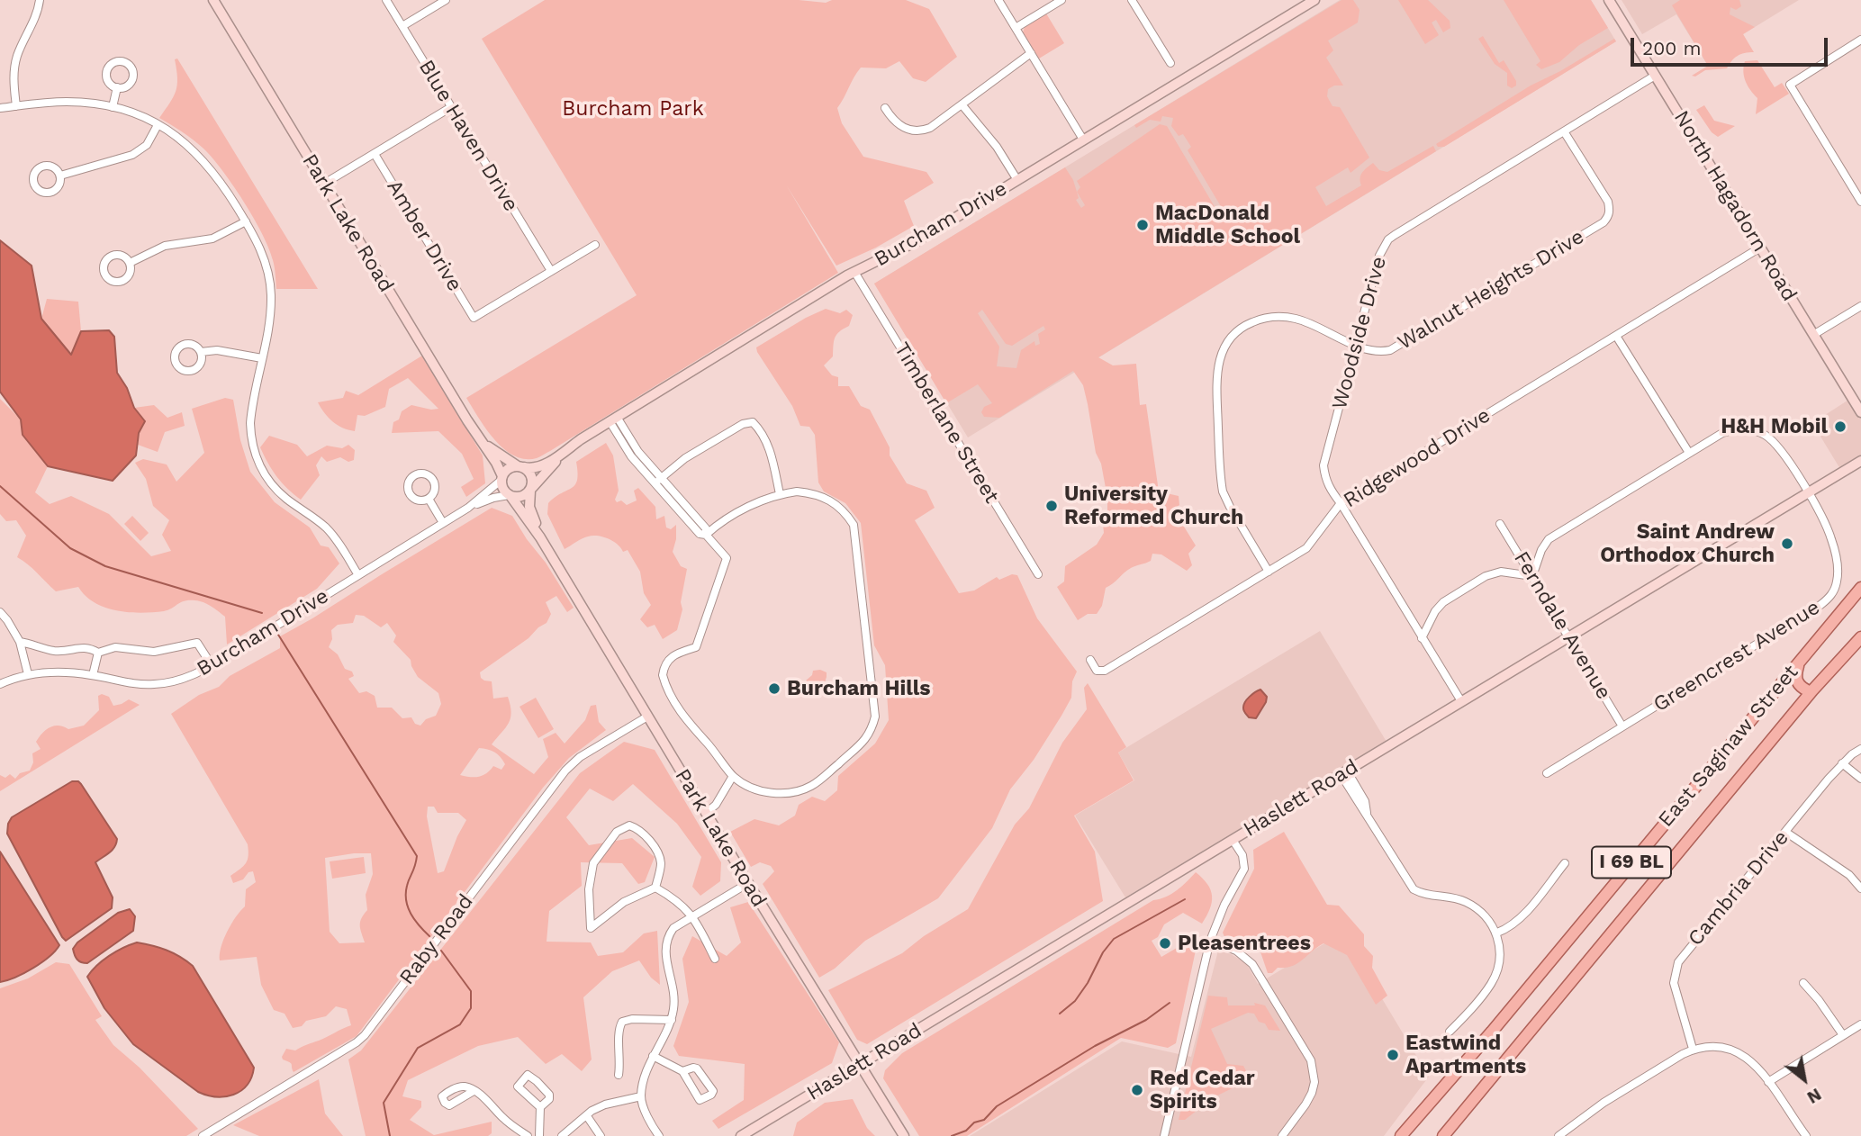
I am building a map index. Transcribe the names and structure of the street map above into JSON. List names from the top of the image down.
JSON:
{
  "streets": {
    "main road": ["East Saginaw Street", "I 69 BL"],
    "street": [
      "Blue Haven Drive",
      "North Hagadorn Road",
      "Park Lake Road",
      "Burcham Drive",
      "Amber Drive",
      "Walnut Heights Drive",
      "Woodside Drive",
      "Timberlane Street",
      "Ridgewood Drive",
      "Ferndale Avenue",
      "Greencrest Avenue",
      "Haslett Road",
      "Cambria Drive",
      "Raby Road"
    ]
  },
  "crossings": [
    ["Blue Haven Drive", "Amber Drive"],
    ["North Hagadorn Road", "Woodside Drive"],
    ["North Hagadorn Road", "Ridgewood Drive"],
    ["Park Lake Road", "Burcham Drive"],
    ["Park Lake Road", "Haslett Road"],
    ["Park Lake Road", "Raby Road"],
    ["Burcham Drive", "Timberlane Street"],
    ["Walnut Heights Drive", "Woodside Drive"],
    ["Walnut Heights Drive", "Ridgewood Drive"],
    ["Woodside Drive", "Ridgewood Drive"],
    ["Woodside Drive", "Haslett Road"],
    ["Ferndale Avenue", "Greencrest Avenue"],
    ["Ferndale Avenue", "Haslett Road"],
    ["Greencrest Avenue", "Haslett Road"]
  ],
  "parks": ["Burcham Park"],
  "places": [
    "MacDonald Middle School",
    "H&H Mobil",
    "University Reformed Church",
    "Saint Andrew Orthodox Church",
    "Burcham Hills",
    "Pleasentrees",
    "Eastwind Apartments",
    "Red Cedar Spirits"
  ],
  "scale_bar": "200 m",
  "north": "bottom right"
}
